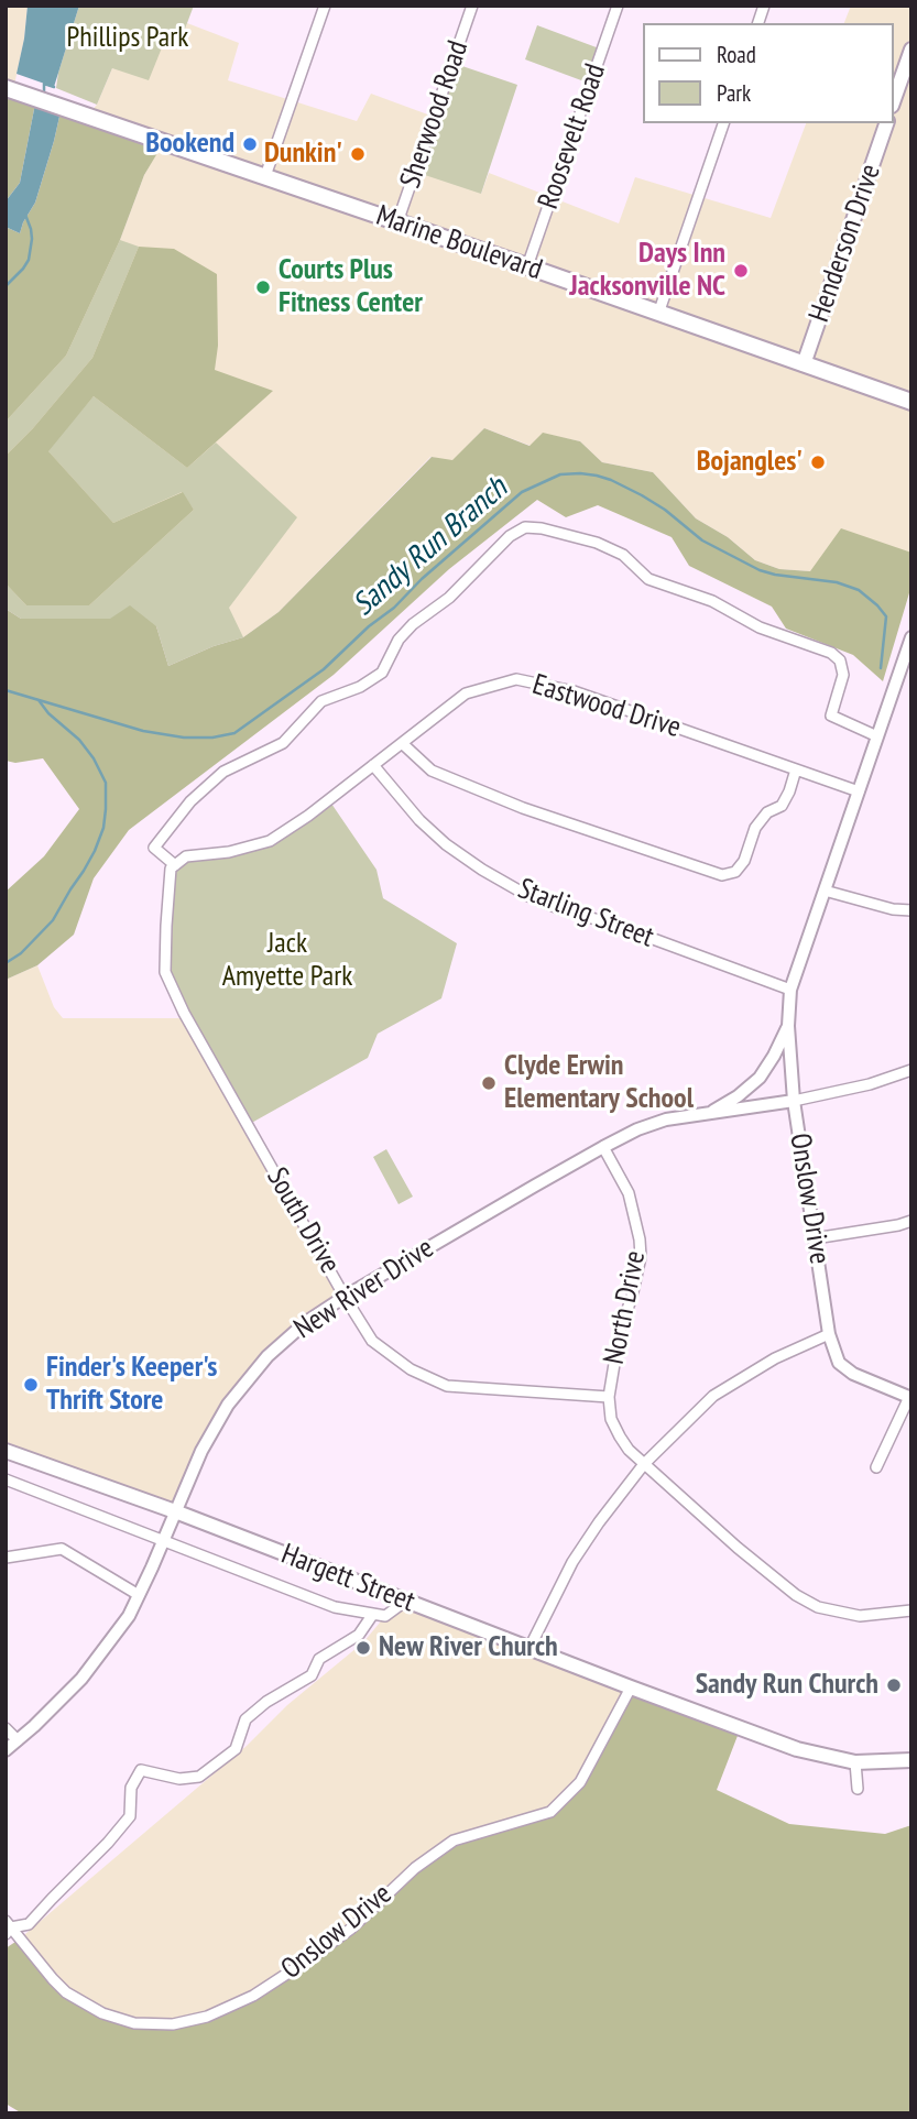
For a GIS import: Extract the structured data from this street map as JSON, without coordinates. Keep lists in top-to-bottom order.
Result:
{
  "streets": {
    "main road": ["Marine Boulevard", "Henderson Drive", "Hargett Street"],
    "street": [
      "Sherwood Road",
      "Roosevelt Road",
      "Eastwood Drive",
      "Starling Street",
      "Onslow Drive",
      "South Drive",
      "New River Drive",
      "North Drive"
    ]
  },
  "crossings": [
    ["Sherwood Road", "Marine Boulevard"],
    ["Roosevelt Road", "Marine Boulevard"],
    ["Marine Boulevard", "Henderson Drive"],
    ["Eastwood Drive", "Starling Street"],
    ["Eastwood Drive", "Onslow Drive"],
    ["Eastwood Drive", "South Drive"],
    ["Starling Street", "Onslow Drive"],
    ["Onslow Drive", "New River Drive"],
    ["Onslow Drive", "Hargett Street"],
    ["South Drive", "New River Drive"],
    ["South Drive", "North Drive"],
    ["New River Drive", "North Drive"],
    ["New River Drive", "Hargett Street"]
  ],
  "water": ["Sandy Run Branch"],
  "parks": ["Phillips Park", "Jack Amyette Park"],
  "places": [
    "Bookend",
    "Dunkin'",
    "Days Inn Jacksonville NC",
    "Courts Plus Fitness Center",
    "Bojangles'",
    "Clyde Erwin Elementary School",
    "Finder's Keeper's Thrift Store",
    "New River Church",
    "Sandy Run Church"
  ],
  "legend": ["Road", "Park"]
}
